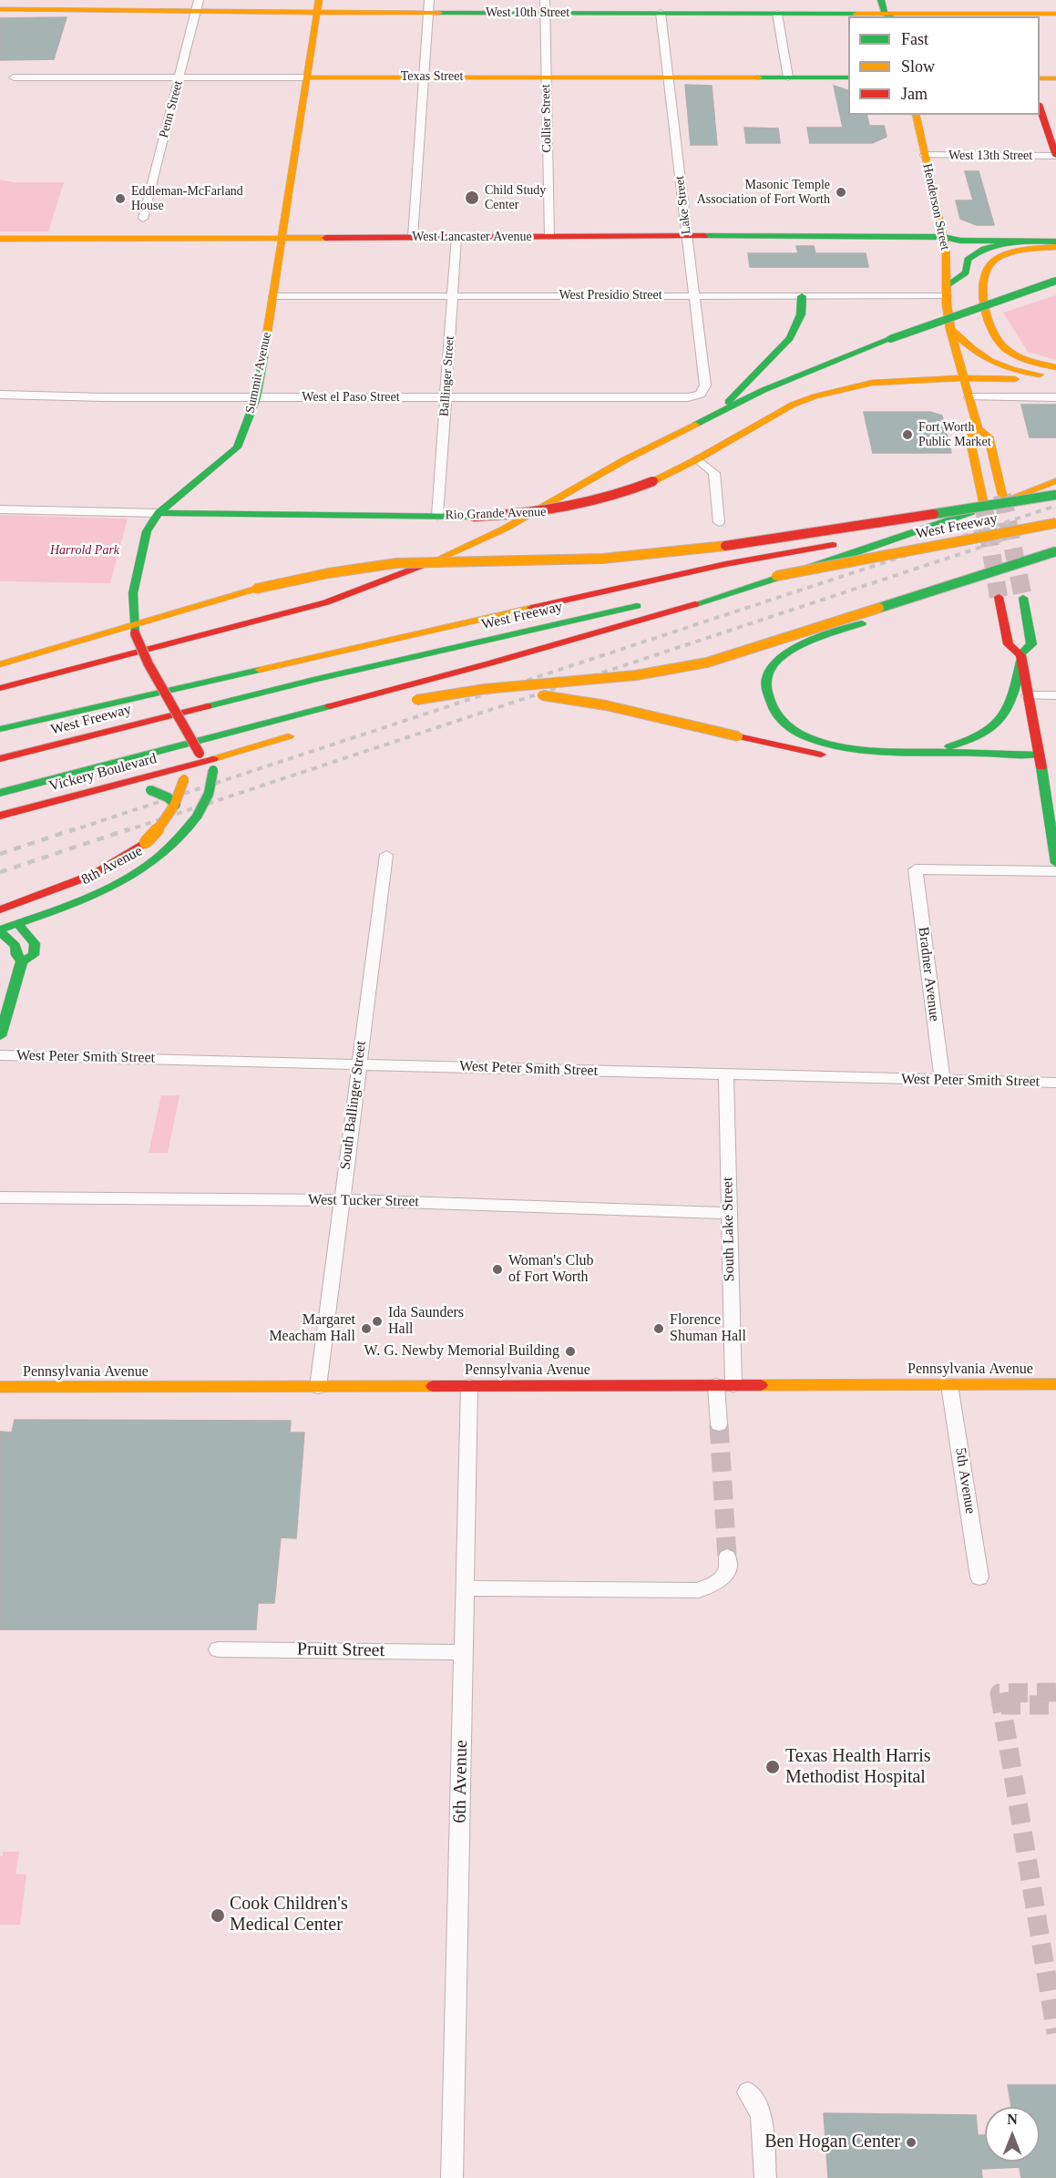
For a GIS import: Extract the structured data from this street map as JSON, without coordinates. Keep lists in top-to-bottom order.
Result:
{
  "streets": {
    "main road": [
      "West 10th Street",
      "Texas Street",
      "Henderson Street",
      "West Lancaster Avenue",
      "Summit Avenue",
      "Rio Grande Avenue",
      "West Freeway",
      "Vickery Boulevard",
      "8th Avenue",
      "Pennsylvania Avenue"
    ],
    "street": [
      "Penn Street",
      "Collier Street",
      "West 13th Street",
      "Lake Street",
      "West Presidio Street",
      "Ballinger Street",
      "West el Paso Street",
      "Bradner Avenue",
      "West Peter Smith Street",
      "South Ballinger Street",
      "West Tucker Street",
      "South Lake Street",
      "5th Avenue",
      "Pruitt Street",
      "6th Avenue"
    ]
  },
  "crossings": [
    ["West 10th Street", "Penn Street"],
    ["West 10th Street", "Collier Street"],
    ["West 10th Street", "Lake Street"],
    ["West 10th Street", "Summit Avenue"],
    ["Texas Street", "Penn Street"],
    ["Texas Street", "Collier Street"],
    ["Texas Street", "Lake Street"],
    ["Texas Street", "Summit Avenue"],
    ["Collier Street", "West Lancaster Avenue"],
    ["West 13th Street", "Henderson Street"],
    ["Lake Street", "West Lancaster Avenue"],
    ["Lake Street", "West Presidio Street"],
    ["Lake Street", "West el Paso Street"],
    ["Henderson Street", "West Lancaster Avenue"],
    ["Henderson Street", "West Presidio Street"],
    ["Henderson Street", "Rio Grande Avenue"],
    ["West Lancaster Avenue", "Summit Avenue"],
    ["West Lancaster Avenue", "Ballinger Street"],
    ["West Presidio Street", "Summit Avenue"],
    ["West Presidio Street", "Ballinger Street"],
    ["Summit Avenue", "West el Paso Street"],
    ["Summit Avenue", "Rio Grande Avenue"],
    ["Ballinger Street", "West el Paso Street"],
    ["Ballinger Street", "Rio Grande Avenue"],
    ["Vickery Boulevard", "8th Avenue"],
    ["Bradner Avenue", "West Peter Smith Street"],
    ["West Peter Smith Street", "South Ballinger Street"],
    ["West Peter Smith Street", "South Lake Street"],
    ["South Ballinger Street", "West Tucker Street"],
    ["South Ballinger Street", "Pennsylvania Avenue"],
    ["West Tucker Street", "South Lake Street"],
    ["South Lake Street", "Pennsylvania Avenue"],
    ["Pennsylvania Avenue", "5th Avenue"],
    ["Pennsylvania Avenue", "6th Avenue"],
    ["Pruitt Street", "6th Avenue"]
  ],
  "parks": ["Harrold Park"],
  "places": [
    "Masonic Temple Association of Fort Worth",
    "Child Study Center",
    "Eddleman-McFarland House",
    "Fort Worth Public Market",
    "Woman's Club of Fort Worth",
    "Ida Saunders Hall",
    "Margaret Meacham Hall",
    "Florence Shuman Hall",
    "W. G. Newby Memorial Building",
    "Texas Health Harris Methodist Hospital",
    "Cook Children's Medical Center",
    "Ben Hogan Center"
  ],
  "legend": ["Fast", "Slow", "Jam"],
  "north": "top"
}
